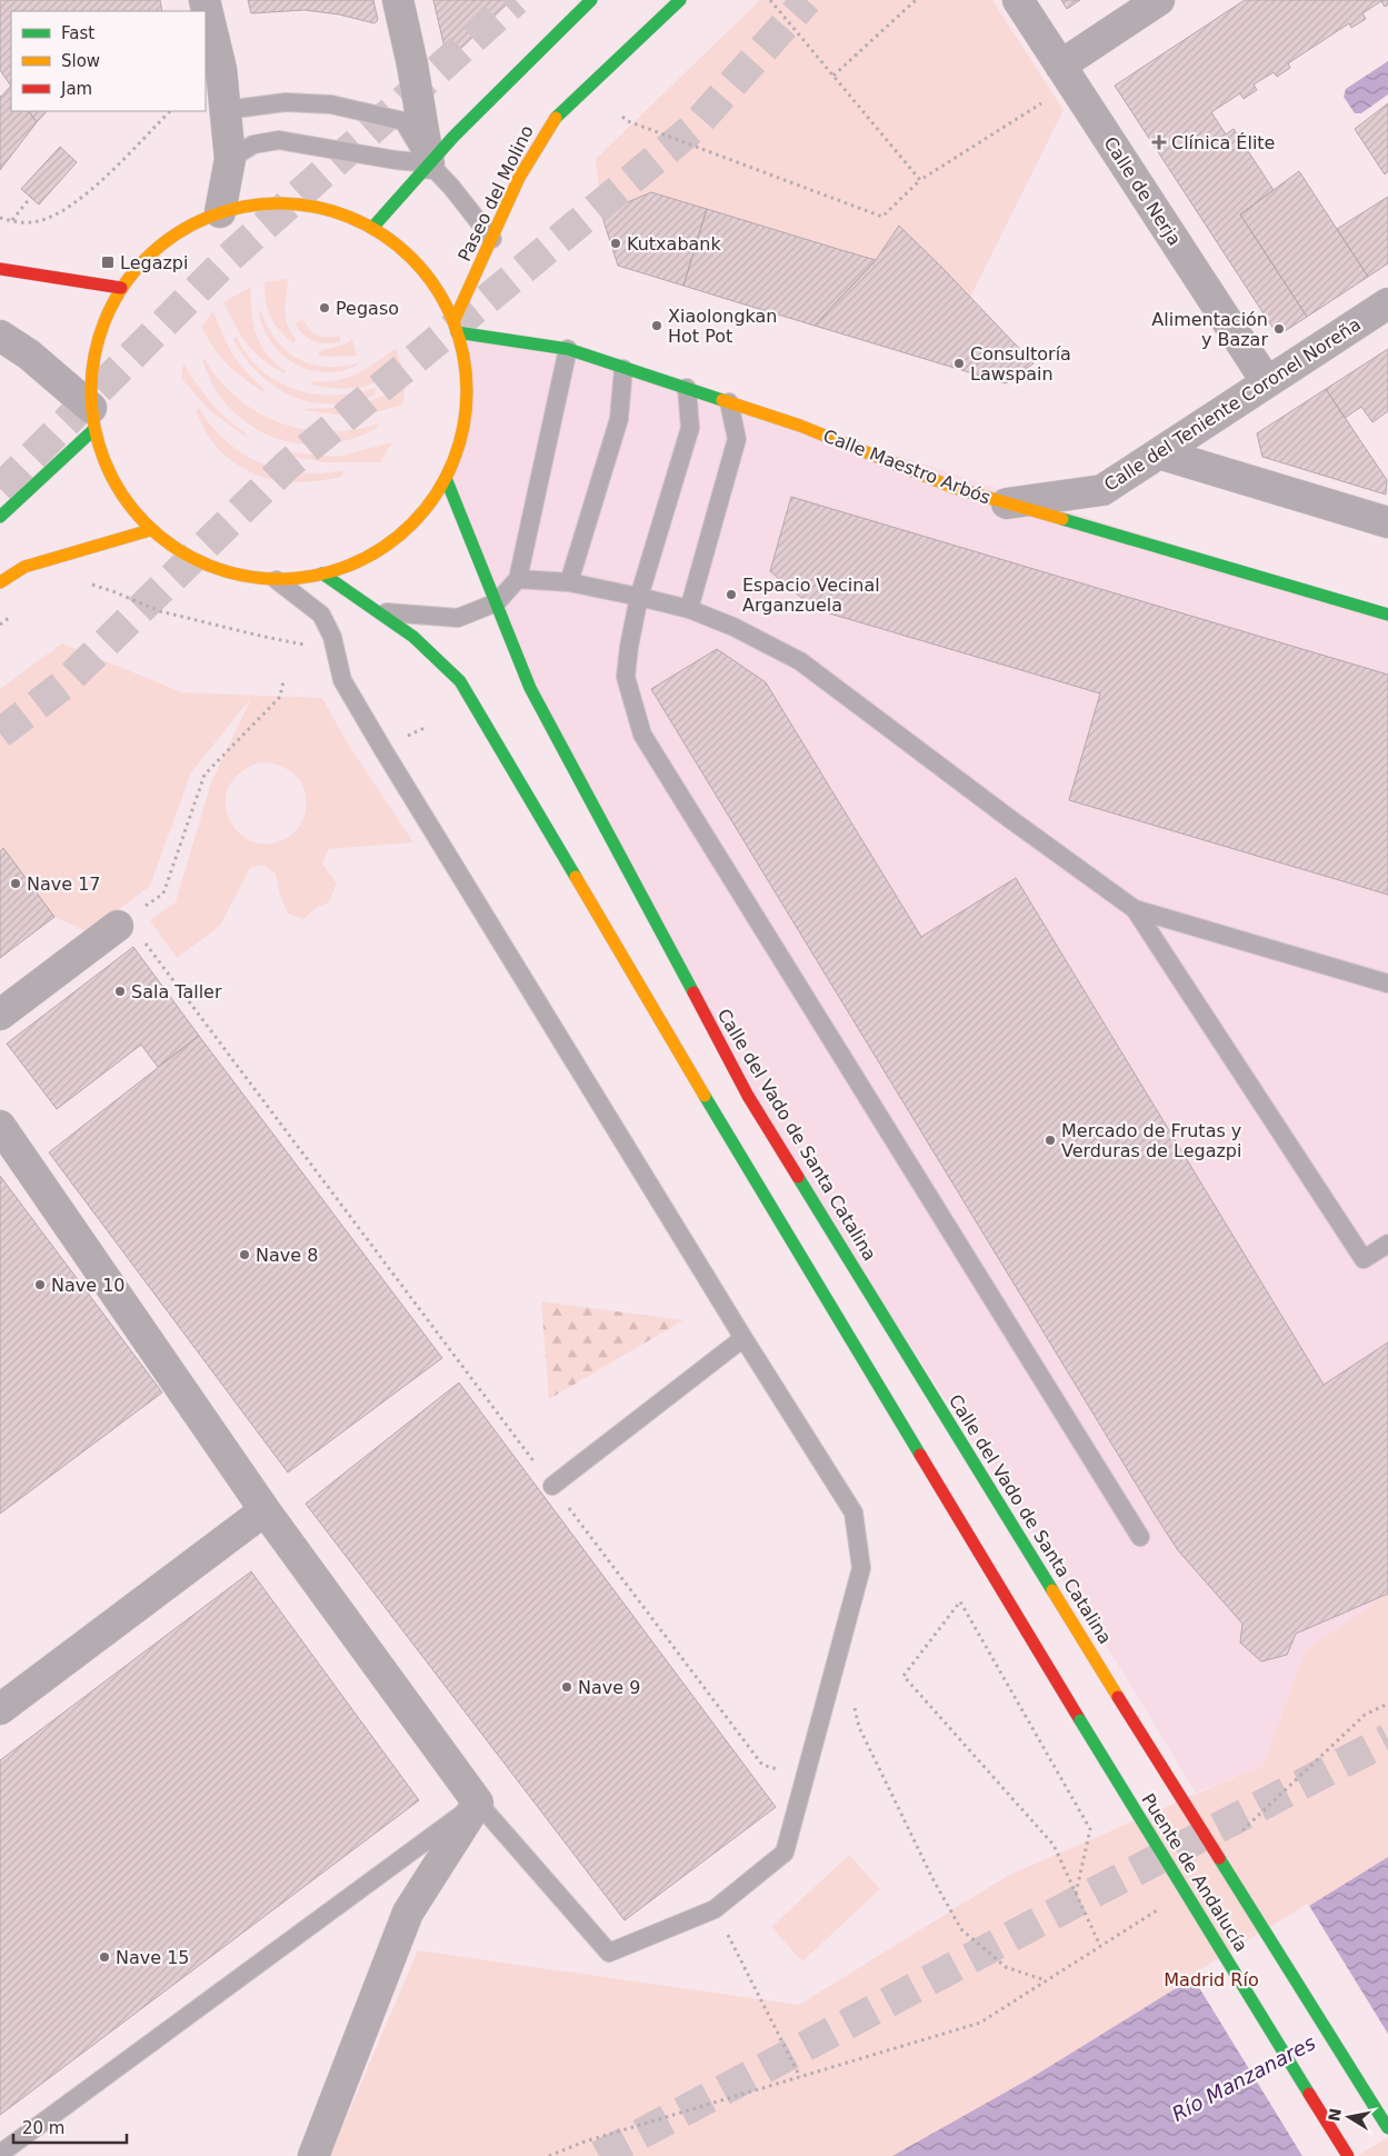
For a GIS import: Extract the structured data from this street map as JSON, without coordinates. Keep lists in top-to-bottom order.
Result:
{
  "streets": {
    "main road": [
      "Paseo del Molino",
      "Calle Maestro Arbós",
      "Calle del Vado de Santa Catalina",
      "Puente de Andalucía"
    ],
    "street": ["Calle de Nerja", "Calle del Teniente Coronel Noreña"]
  },
  "crossings": [
    ["Calle de Nerja", "Calle del Teniente Coronel Noreña"],
    ["Paseo del Molino", "Calle Maestro Arbós"],
    ["Calle del Teniente Coronel Noreña", "Calle Maestro Arbós"],
    ["Calle del Vado de Santa Catalina", "Puente de Andalucía"]
  ],
  "water": ["Río Manzanares"],
  "parks": ["Madrid Río"],
  "places": {
    "health": ["Clínica Élite"],
    "other": [
      "Kutxabank",
      "Pegaso",
      "Xiaolongkan Hot Pot",
      "Alimentación y Bazar",
      "Consultoría Lawspain",
      "Espacio Vecinal Arganzuela",
      "Nave 17",
      "Sala Taller",
      "Mercado de Frutas y Verduras de Legazpi",
      "Nave 8",
      "Nave 10",
      "Nave 9",
      "Nave 15"
    ],
    "transit": ["Legazpi"]
  },
  "legend": ["Fast", "Slow", "Jam"],
  "scale_bar": "20 m",
  "north": "left"
}
